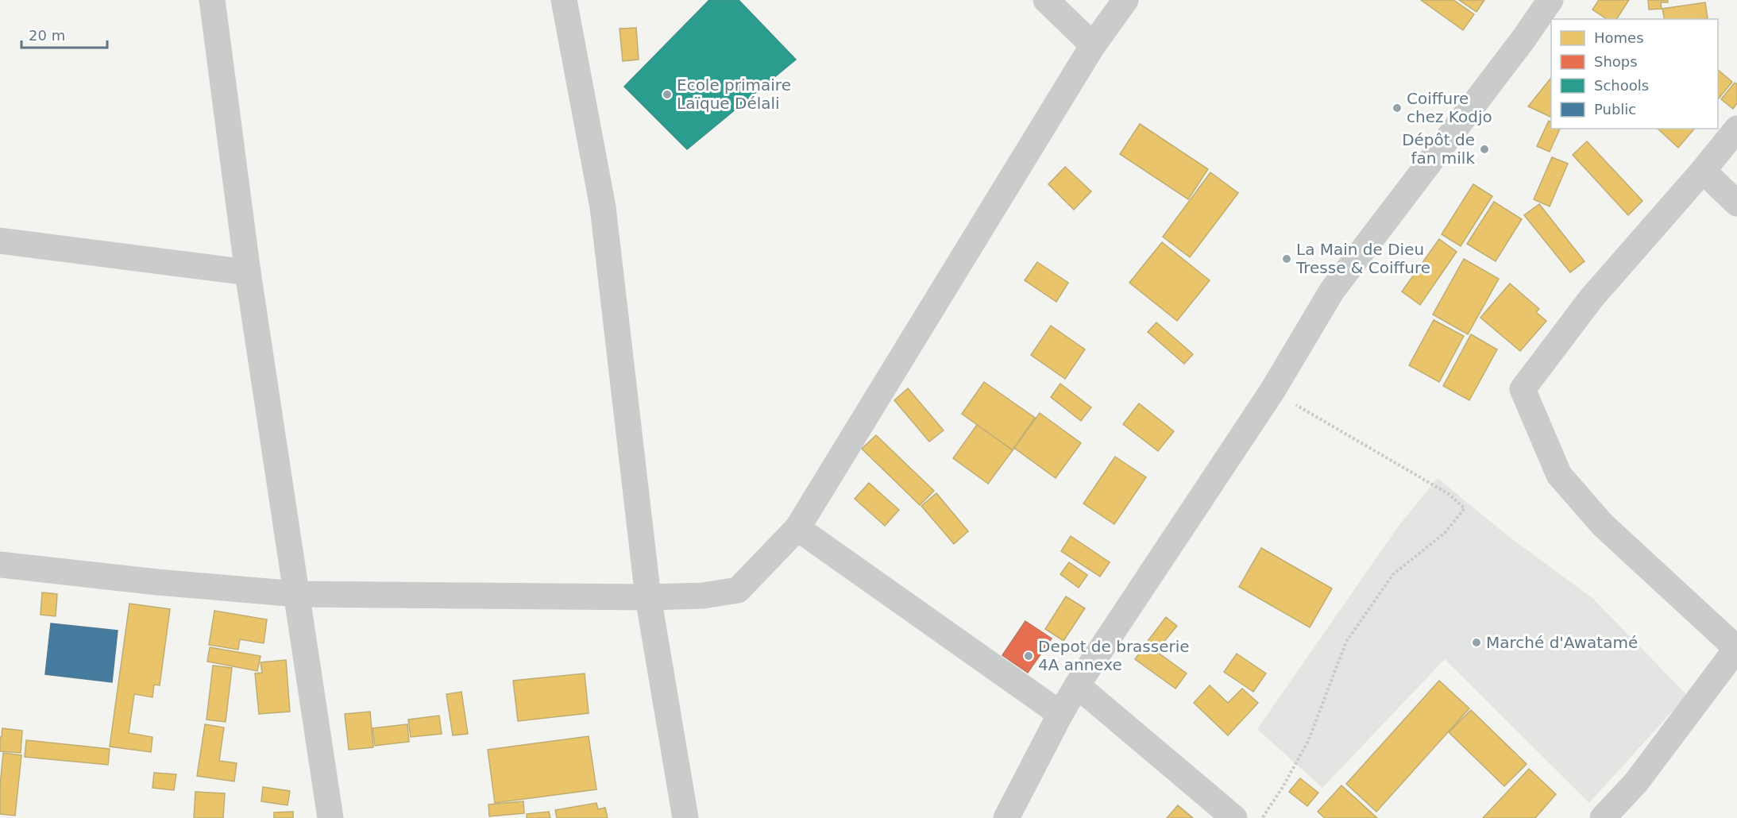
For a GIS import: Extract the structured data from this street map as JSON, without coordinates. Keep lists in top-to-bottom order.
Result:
{
  "places": [
    "Ecole primaire Laïque Délali",
    "Coiffure chez Kodjo",
    "Dépôt de fan milk",
    "La Main de Dieu Tresse & Coiffure",
    "Marché d'Awatamé",
    "Depot de brasserie 4A annexe"
  ],
  "legend": [
    "Homes",
    "Shops",
    "Schools",
    "Public"
  ],
  "scale_bar": "20 m"
}
